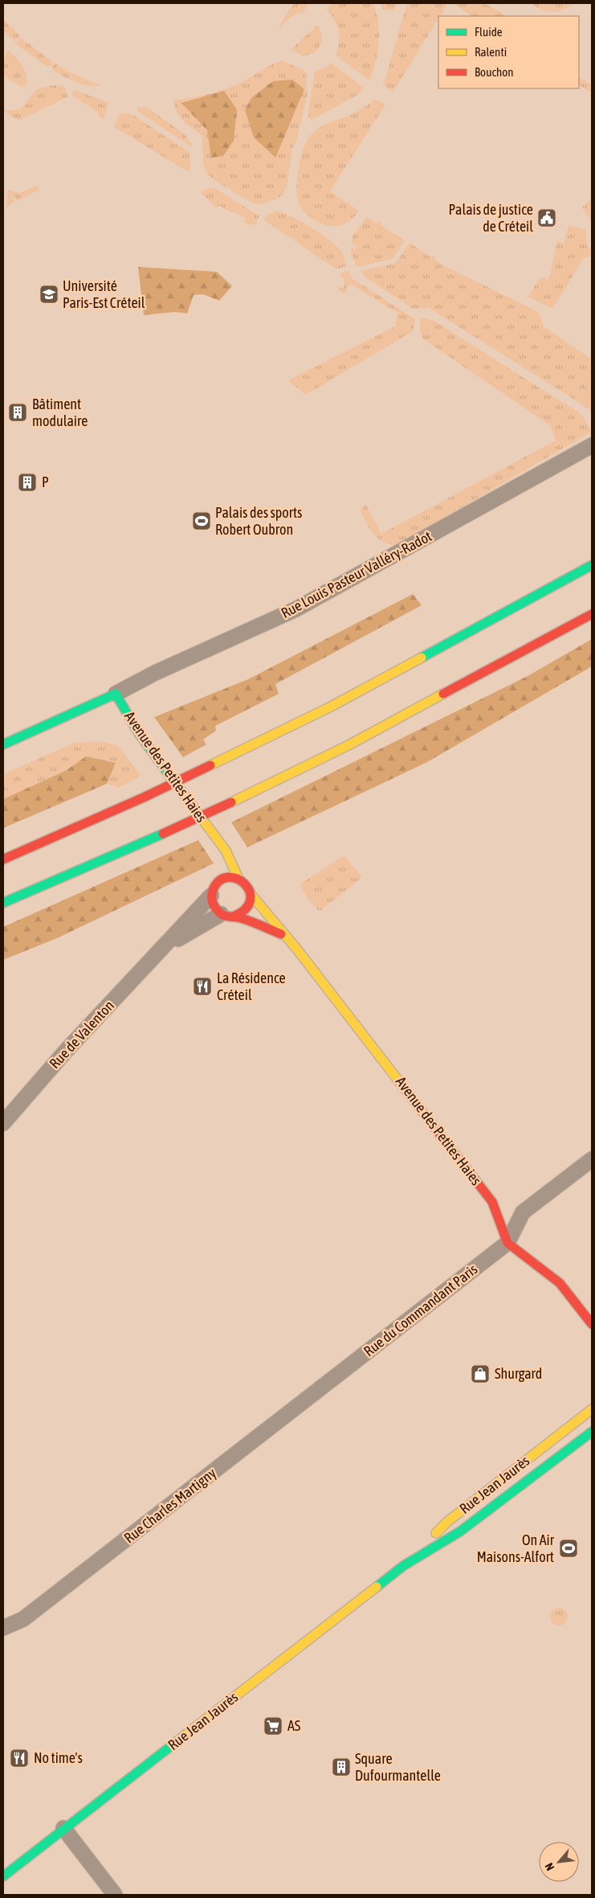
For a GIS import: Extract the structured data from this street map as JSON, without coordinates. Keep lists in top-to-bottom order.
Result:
{
  "streets": {
    "main road": ["Avenue des Petites Haies", "Rue Jean Jaurès"],
    "street": [
      "Rue Louis Pasteur Valléry-Radot",
      "Rue de Valenton",
      "Rue du Commandant Paris",
      "Rue Charles Martigny"
    ]
  },
  "crossings": [
    ["Rue Louis Pasteur Valléry-Radot", "Avenue des Petites Haies"],
    ["Avenue des Petites Haies", "Rue de Valenton"],
    ["Avenue des Petites Haies", "Rue du Commandant Paris"],
    ["Rue du Commandant Paris", "Rue Charles Martigny"]
  ],
  "places": {
    "public building": ["Palais de justice de Créteil"],
    "school or university": ["Université Paris-Est Créteil"],
    "building": ["Bâtiment modulaire", "P", "Square Dufourmantelle"],
    "sports": ["Palais des sports Robert Oubron", "On Air Maisons-Alfort"],
    "restaurant": ["La Résidence Créteil", "No time's"],
    "shop": ["Shurgard"],
    "supermarket": ["AS"]
  },
  "legend": ["Fluide", "Ralenti", "Bouchon"],
  "north": "bottom left"
}
